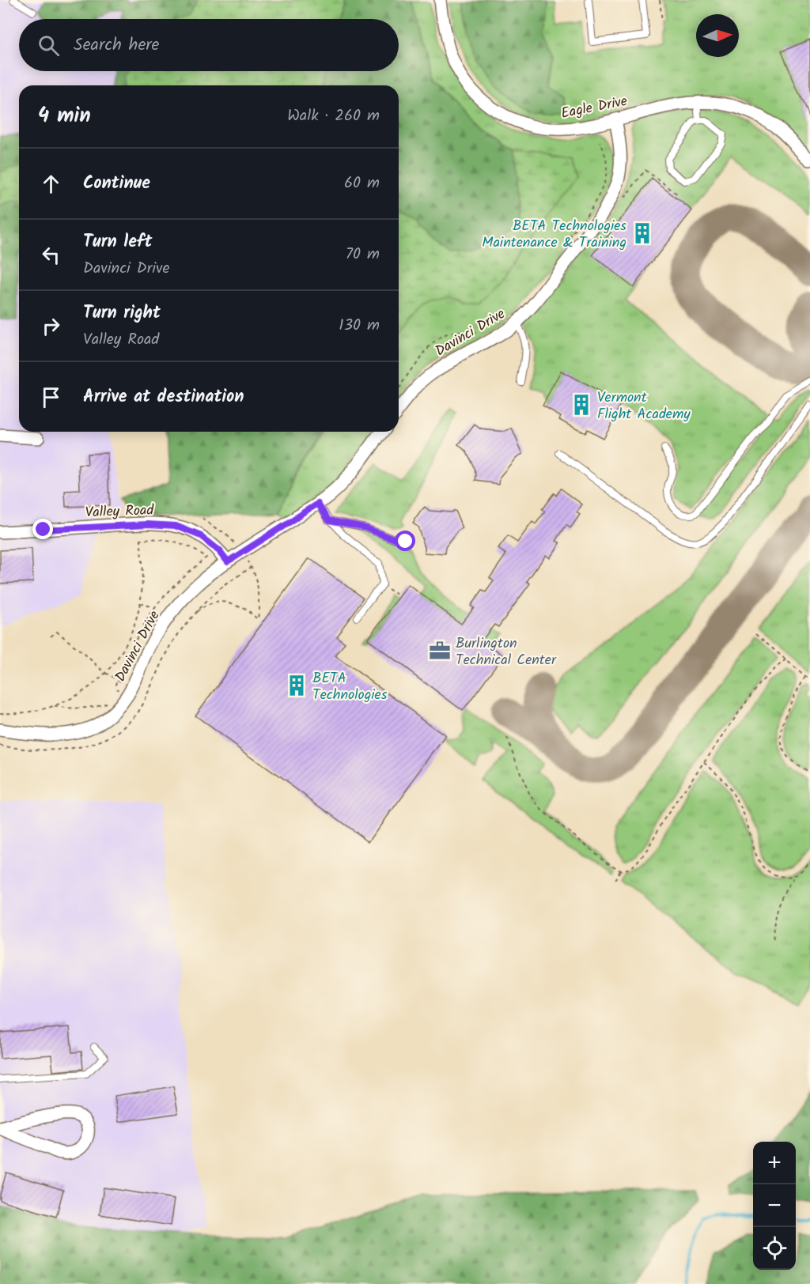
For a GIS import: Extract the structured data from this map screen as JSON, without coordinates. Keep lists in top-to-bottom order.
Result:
{
  "streets": {
    "street": ["Eagle Drive", "Davinci Drive", "Valley Road"]
  },
  "crossings": [
    ["Eagle Drive", "Davinci Drive"],
    ["Davinci Drive", "Valley Road"]
  ],
  "places": {
    "building": ["BETA Technologies Maintenance & Training", "Vermont Flight Academy", "BETA Technologies"],
    "office": ["Burlington Technical Center"]
  },
  "north": "right",
  "page": {
    "search": "Search here",
    "heading": ["4 min", "Walk · 260 m"],
    "list": [
      ["Continue", "60 m"],
      ["Turn left", "Davinci Drive", "70 m"],
      ["Turn right", "Valley Road", "130 m"],
      "Arrive at destination"
    ],
    "map_buttons": ["+", "−"]
  }
}
